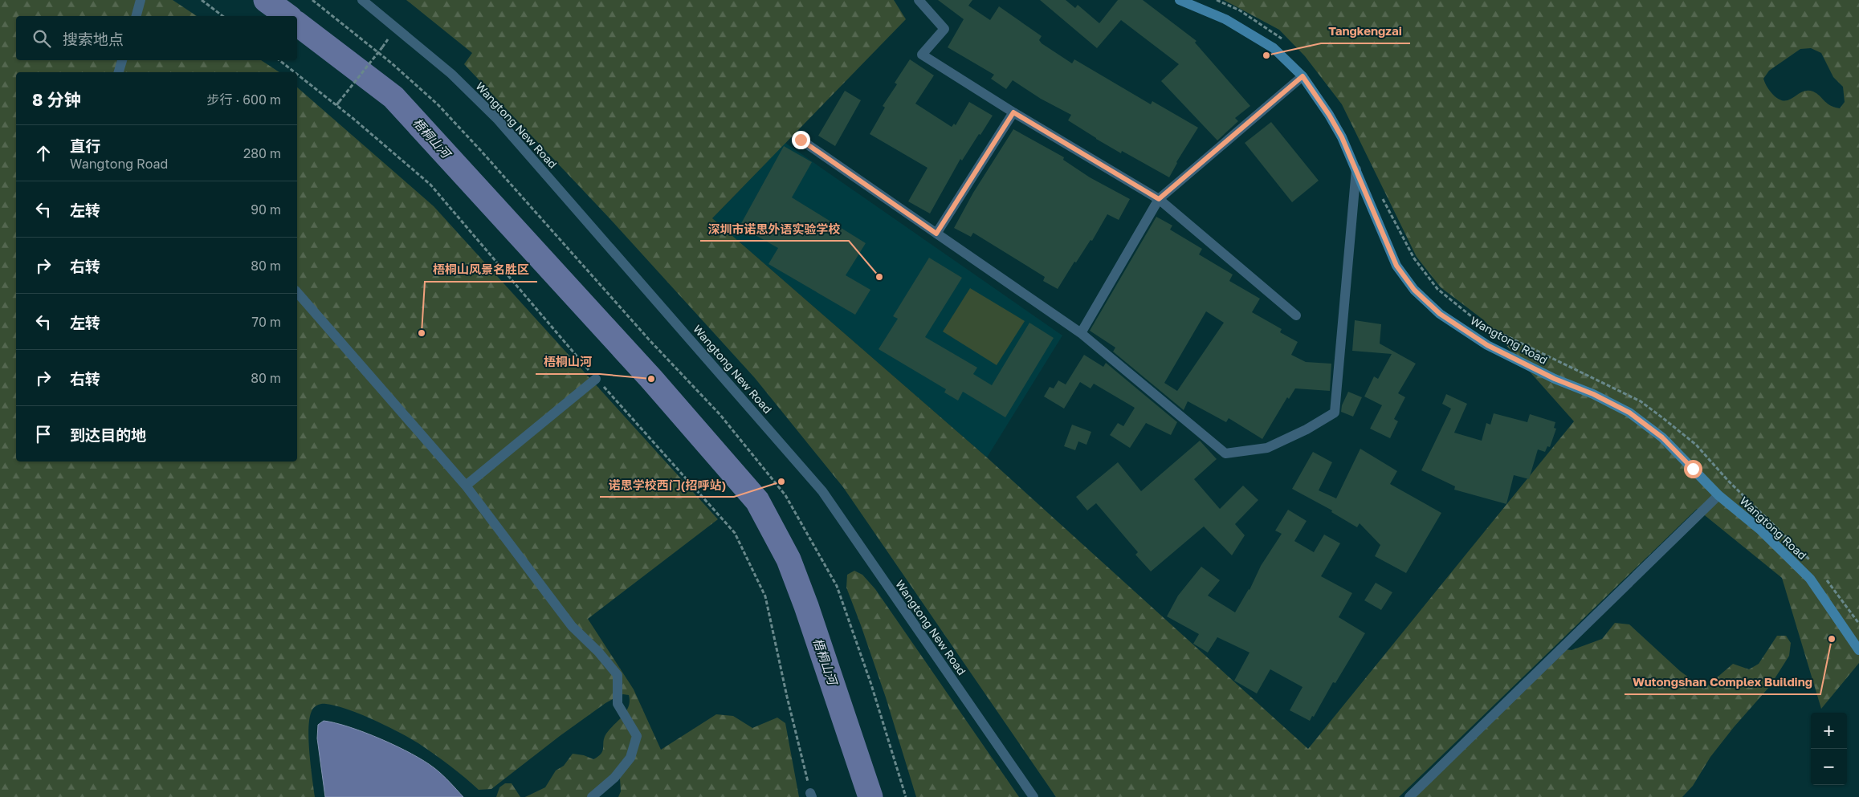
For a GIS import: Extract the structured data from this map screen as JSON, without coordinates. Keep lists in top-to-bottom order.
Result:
{
  "streets": {
    "main road": ["Wangtong Road"],
    "street": ["Wangtong New Road"]
  },
  "water": ["梧桐山河"],
  "places": [
    "Tangkengzai",
    "深圳市诺思外语实验学校",
    "梧桐山风景名胜区",
    "梧桐山河",
    "诺思学校西门(招呼站)",
    "Wutongshan Complex Building"
  ],
  "page": {
    "search": "搜索地点",
    "heading": ["8 分钟", "步行 · 600 m"],
    "list": [
      ["直行", "Wangtong Road", "280 m"],
      ["左转", "90 m"],
      ["右转", "80 m"],
      ["左转", "70 m"],
      ["右转", "80 m"],
      "到达目的地"
    ],
    "map_buttons": ["+", "−"]
  }
}
